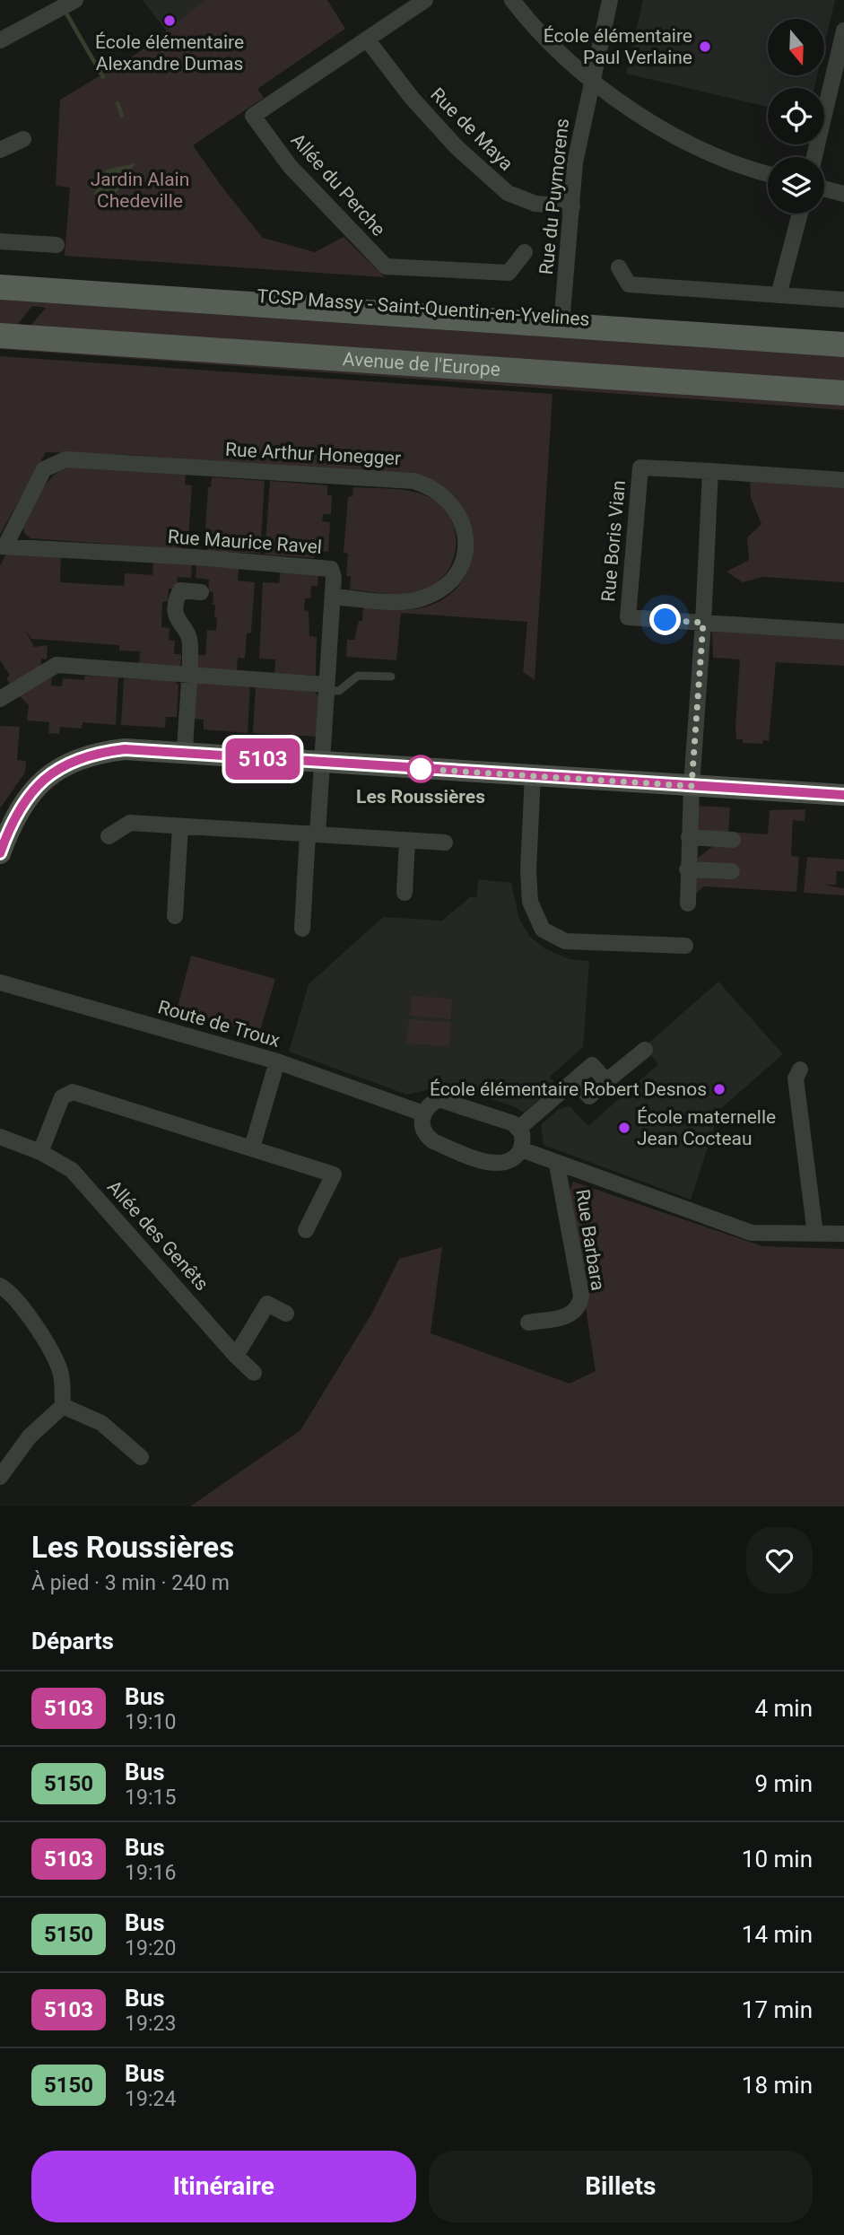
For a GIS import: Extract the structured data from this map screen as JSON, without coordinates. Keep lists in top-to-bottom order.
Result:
{
  "streets": {
    "main road": ["Avenue de l'Europe"],
    "street": [
      "Rue de Maya",
      "Allée du Perche",
      "Rue du Puymorens",
      "Rue Arthur Honegger",
      "Rue Boris Vian",
      "Rue Maurice Ravel",
      "Route de Troux",
      "Allée des Genêts",
      "Rue Barbara"
    ],
    "lane": ["TCSP Massy - Saint-Quentin-en-Yvelines"]
  },
  "crossings": [
    ["Rue de Maya", "Allée du Perche"],
    ["Rue de Maya", "Rue du Puymorens"],
    ["Rue Arthur Honegger", "Rue Maurice Ravel"]
  ],
  "parks": ["Jardin Alain Chedeville"],
  "places": [
    "École élémentaire Alexandre Dumas",
    "École élémentaire Paul Verlaine",
    "Les Roussières",
    "École élémentaire Robert Desnos",
    "École maternelle Jean Cocteau"
  ],
  "lines": ["bus line 5103"],
  "north": "bottom",
  "page": {
    "on_map": "5103",
    "heading": [
      ["Les Roussières", "À pied · 3 min · 240 m"],
      "Départs"
    ],
    "list": [
      {
        "mark": "5103",
        "name": "Bus",
        "note": "19:10",
        "value": "4 min"
      },
      {
        "mark": "5150",
        "name": "Bus",
        "note": "19:15",
        "value": "9 min"
      },
      {
        "mark": "5103",
        "name": "Bus",
        "note": "19:16",
        "value": "10 min"
      },
      {
        "mark": "5150",
        "name": "Bus",
        "note": "19:20",
        "value": "14 min"
      },
      {
        "mark": "5103",
        "name": "Bus",
        "note": "19:23",
        "value": "17 min"
      },
      {
        "mark": "5150",
        "name": "Bus",
        "note": "19:24",
        "value": "18 min"
      }
    ],
    "buttons": ["Itinéraire", "Billets"]
  }
}
